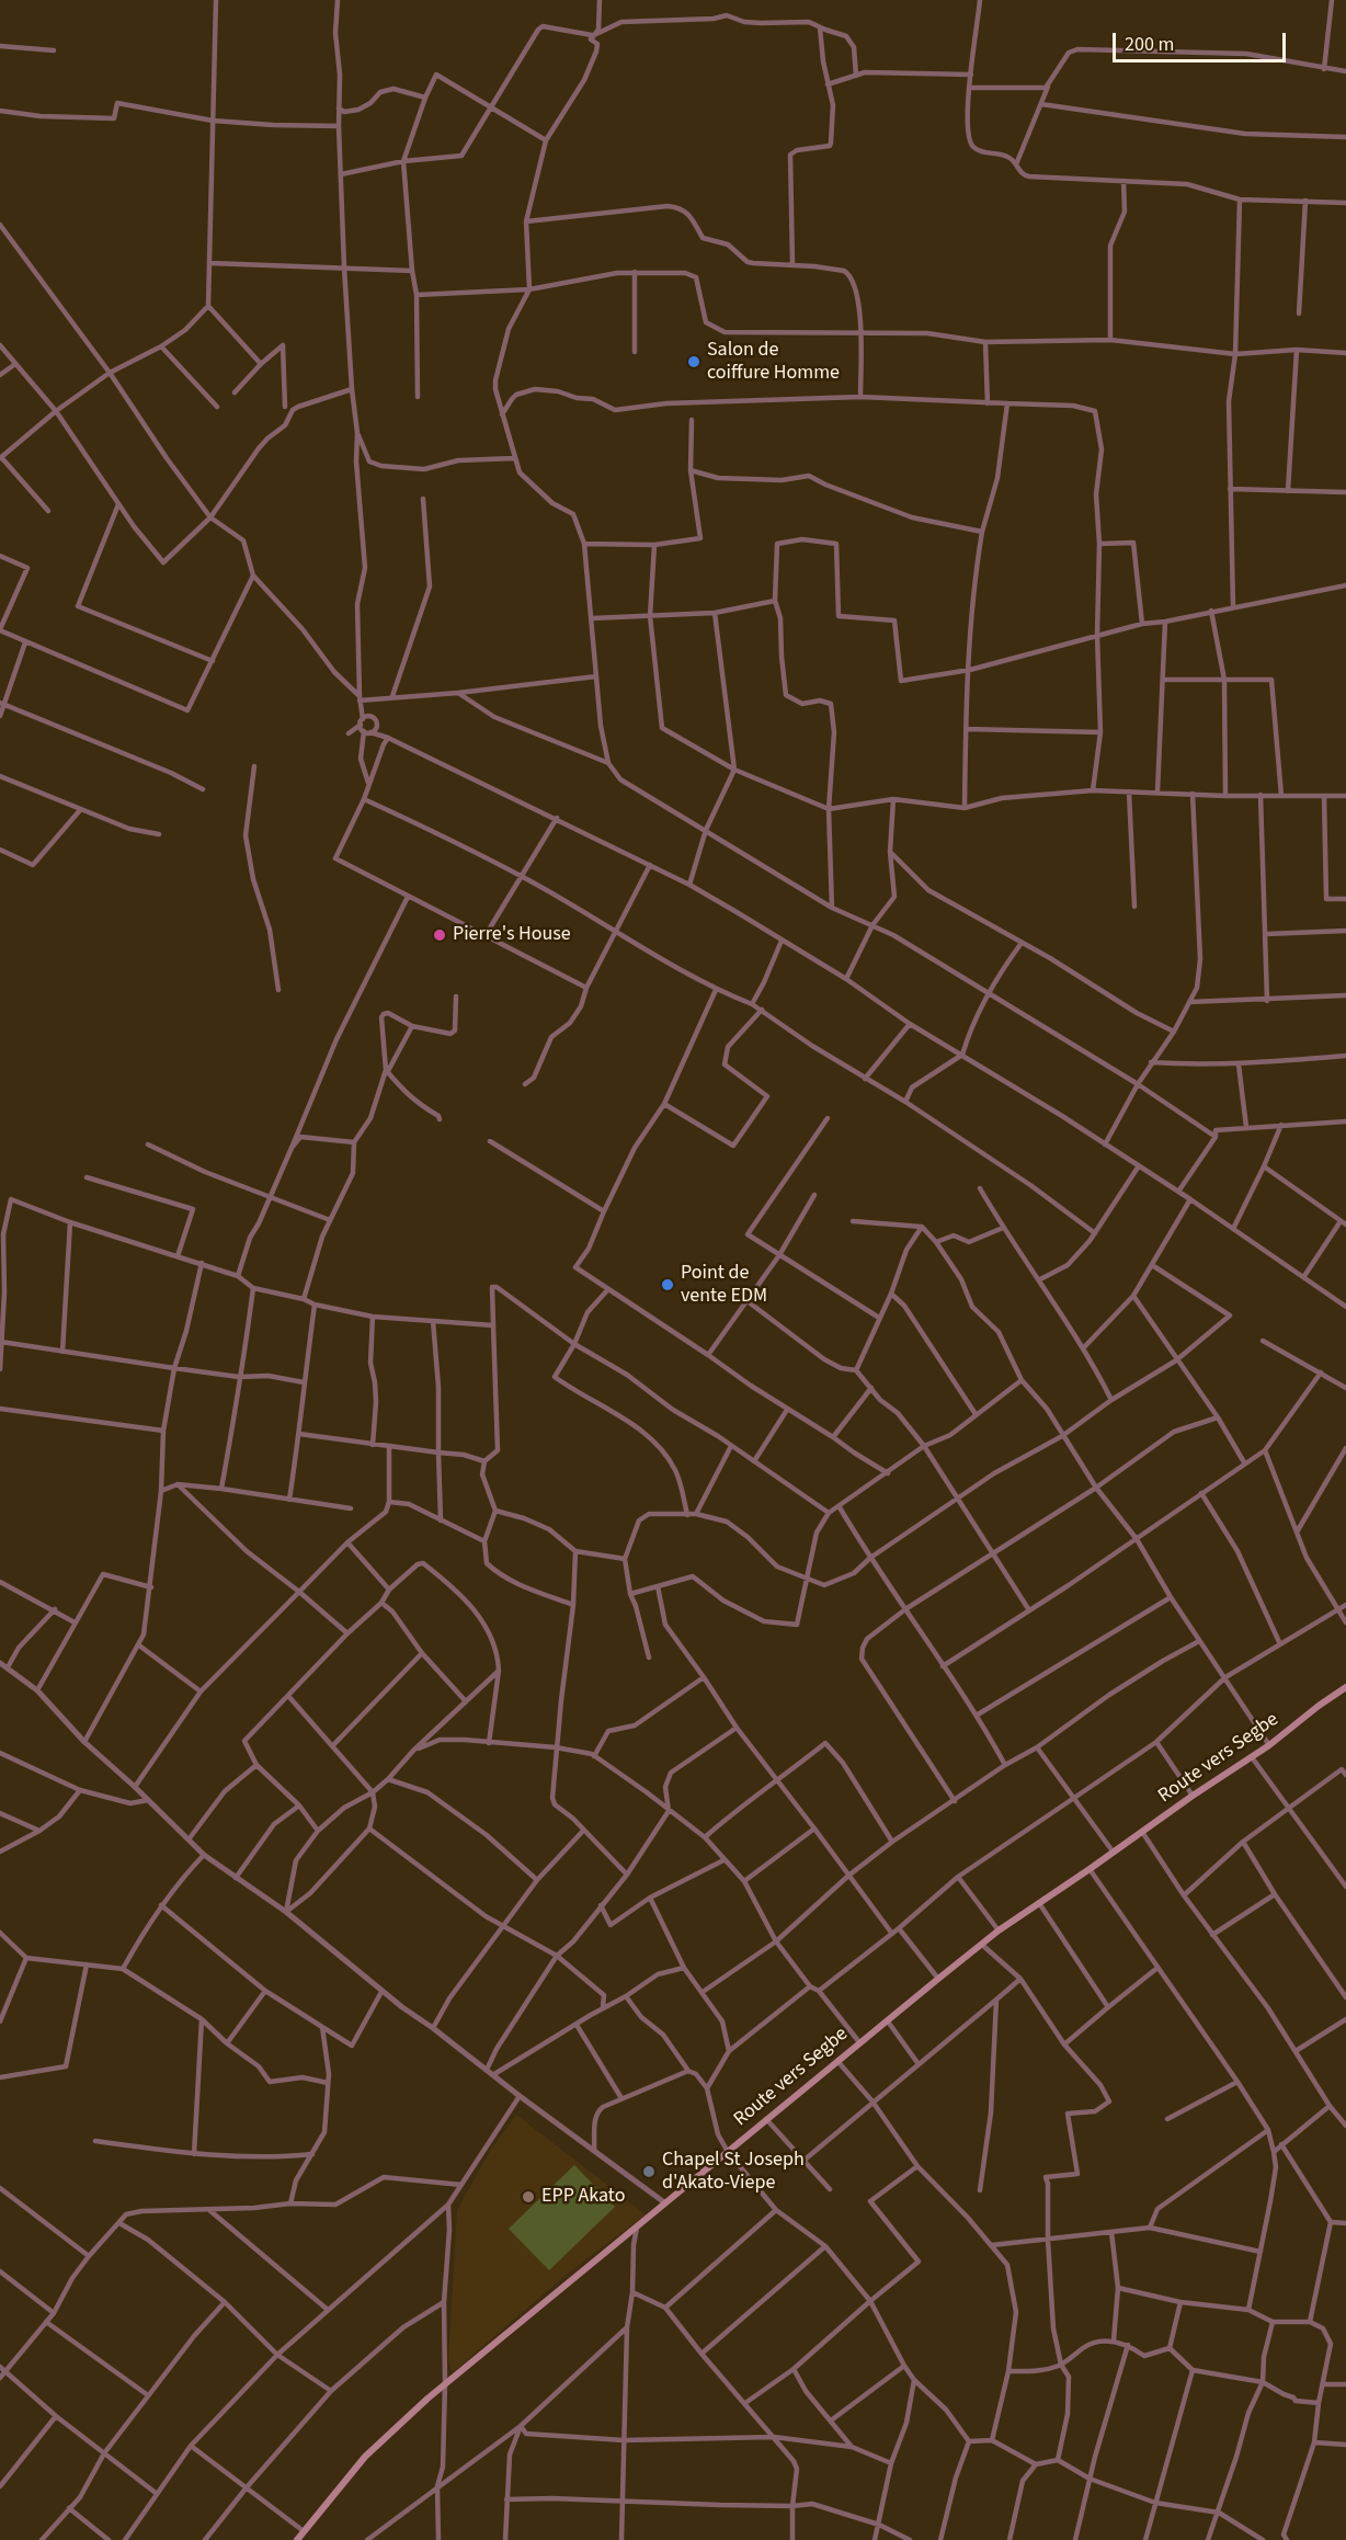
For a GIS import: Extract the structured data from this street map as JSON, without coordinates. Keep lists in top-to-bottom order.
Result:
{
  "streets": {
    "main road": ["Route vers Segbe"]
  },
  "places": [
    "Salon de coiffure Homme",
    "Pierre's House",
    "Point de vente EDM",
    "Chapel St Joseph d'Akato-Viepe",
    "EPP Akato"
  ],
  "scale_bar": "200 m"
}
